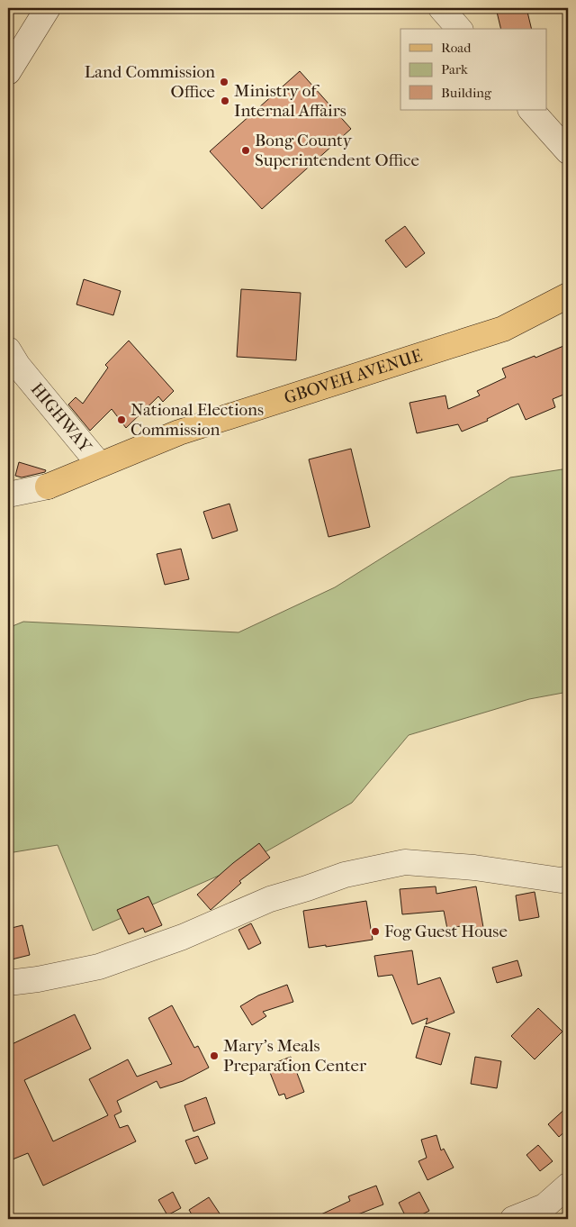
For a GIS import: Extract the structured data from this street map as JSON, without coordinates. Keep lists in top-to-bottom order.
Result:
{
  "streets": {
    "main road": ["GBOVEH AVENUE"],
    "street": ["HIGHWAY"]
  },
  "crossings": [
    ["GBOVEH AVENUE", "HIGHWAY"]
  ],
  "places": [
    "Land Commission Office",
    "Ministry of Internal Affairs",
    "Bong County Superintendent Office",
    "National Elections Commission",
    "Fog Guest House",
    "Mary's Meals Preparation Center"
  ],
  "legend": ["Road", "Park", "Building"]
}
